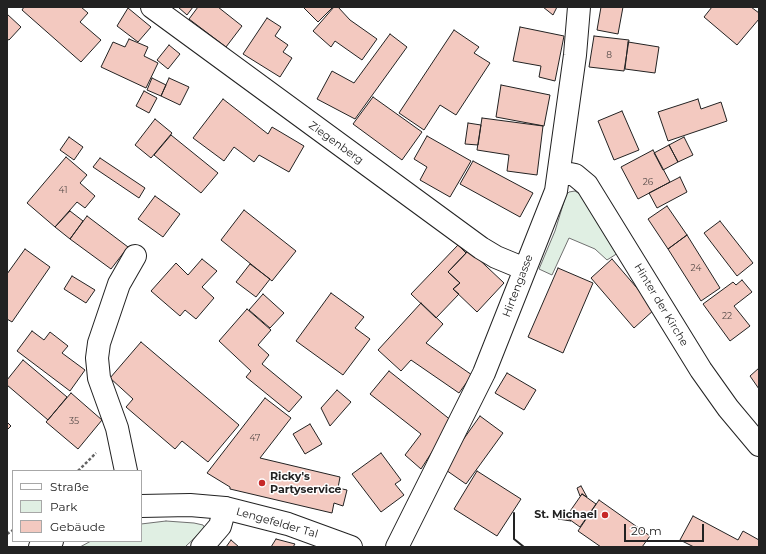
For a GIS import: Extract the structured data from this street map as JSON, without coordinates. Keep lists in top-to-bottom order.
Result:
{
  "streets": {
    "street": [
      "Ziegenberg",
      "Hirtengasse",
      "Hinter der Kirche",
      "Lengefelder Tal"
    ]
  },
  "crossings": [
    ["Ziegenberg", "Hirtengasse"],
    ["Hirtengasse", "Hinter der Kirche"]
  ],
  "places": ["Ricky's Partyservice", "St. Michael"],
  "house_numbers": [
    "8",
    "26",
    "41",
    "24",
    "22",
    "35",
    "47"
  ],
  "legend": ["Straße", "Park", "Gebäude"],
  "scale_bar": "20 m"
}
